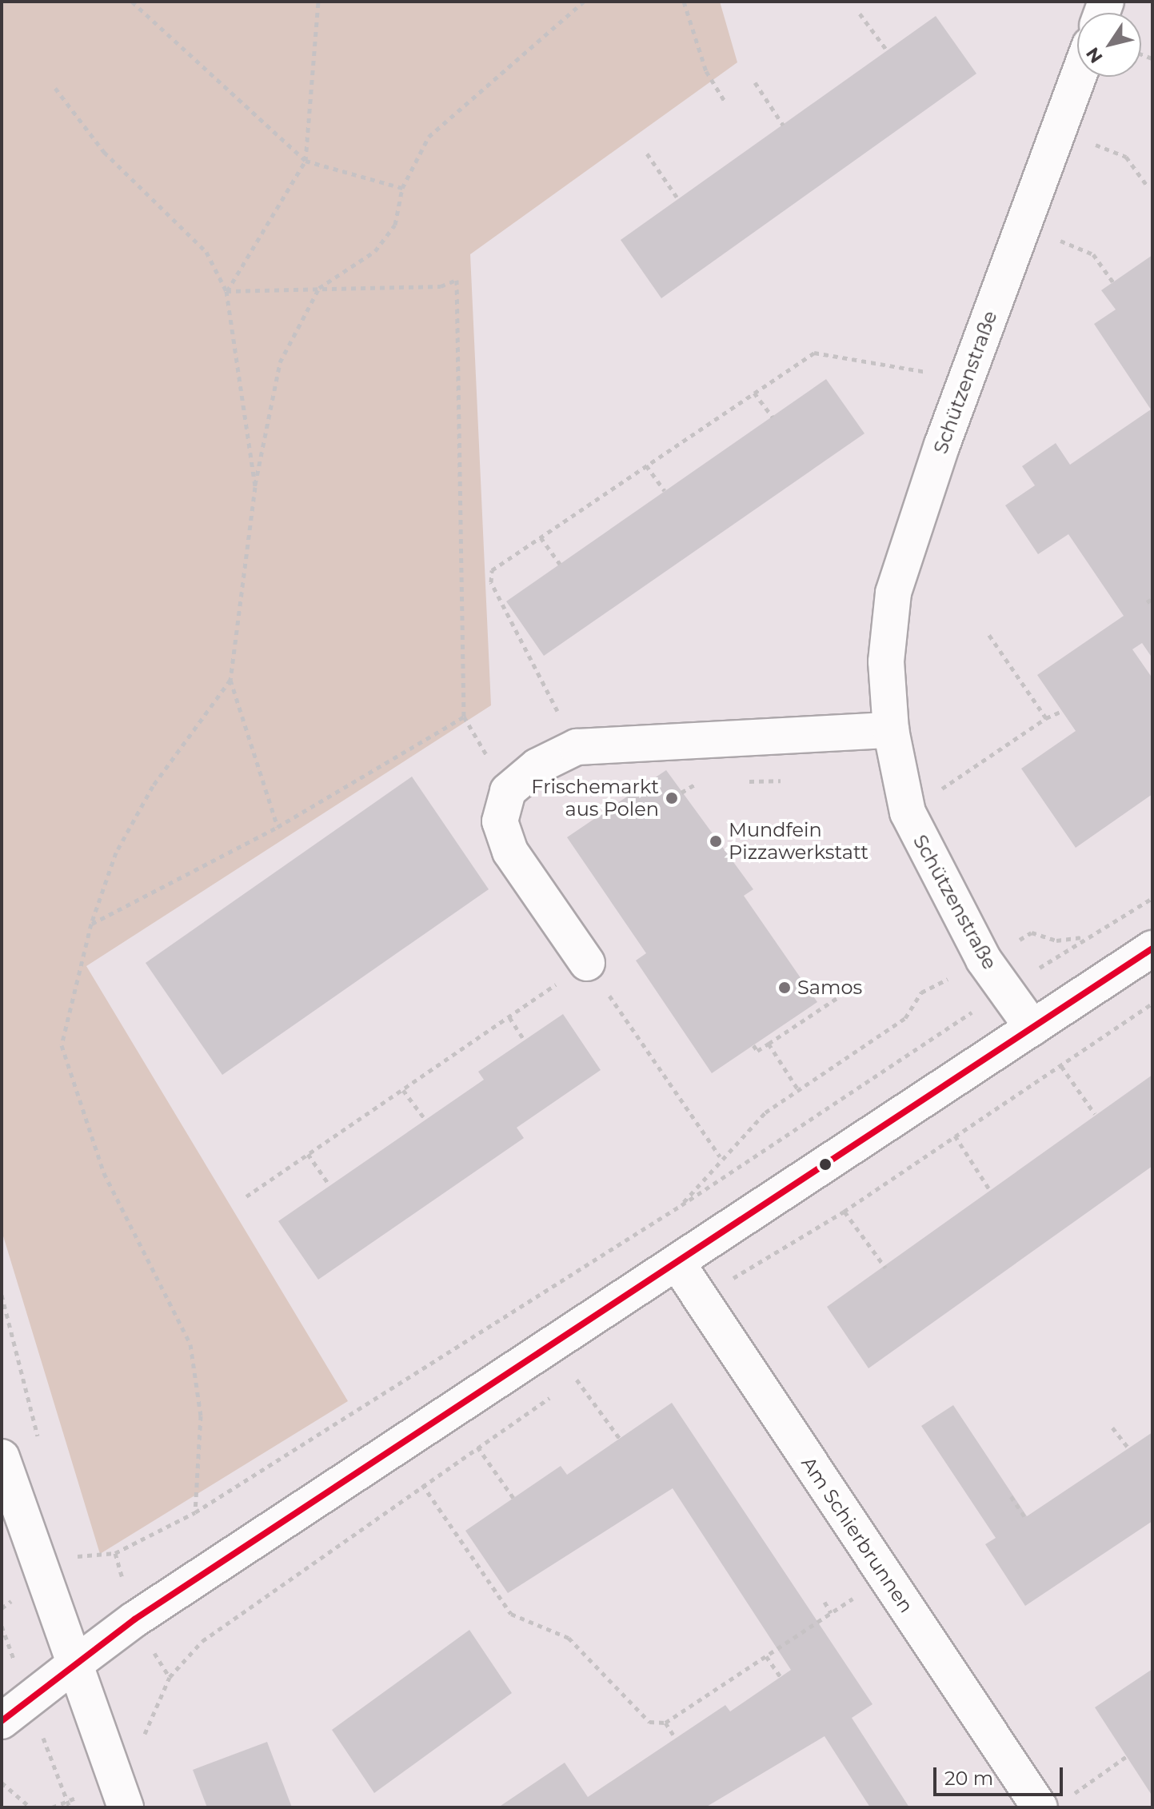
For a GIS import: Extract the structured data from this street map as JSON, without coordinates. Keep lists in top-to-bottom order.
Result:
{
  "streets": {
    "street": ["Schützenstraße", "Am Schierbrunnen"]
  },
  "places": ["Frischemarkt aus Polen", "Mundfein Pizzawerkstatt", "Samos"],
  "scale_bar": "20 m",
  "north": "bottom left"
}
